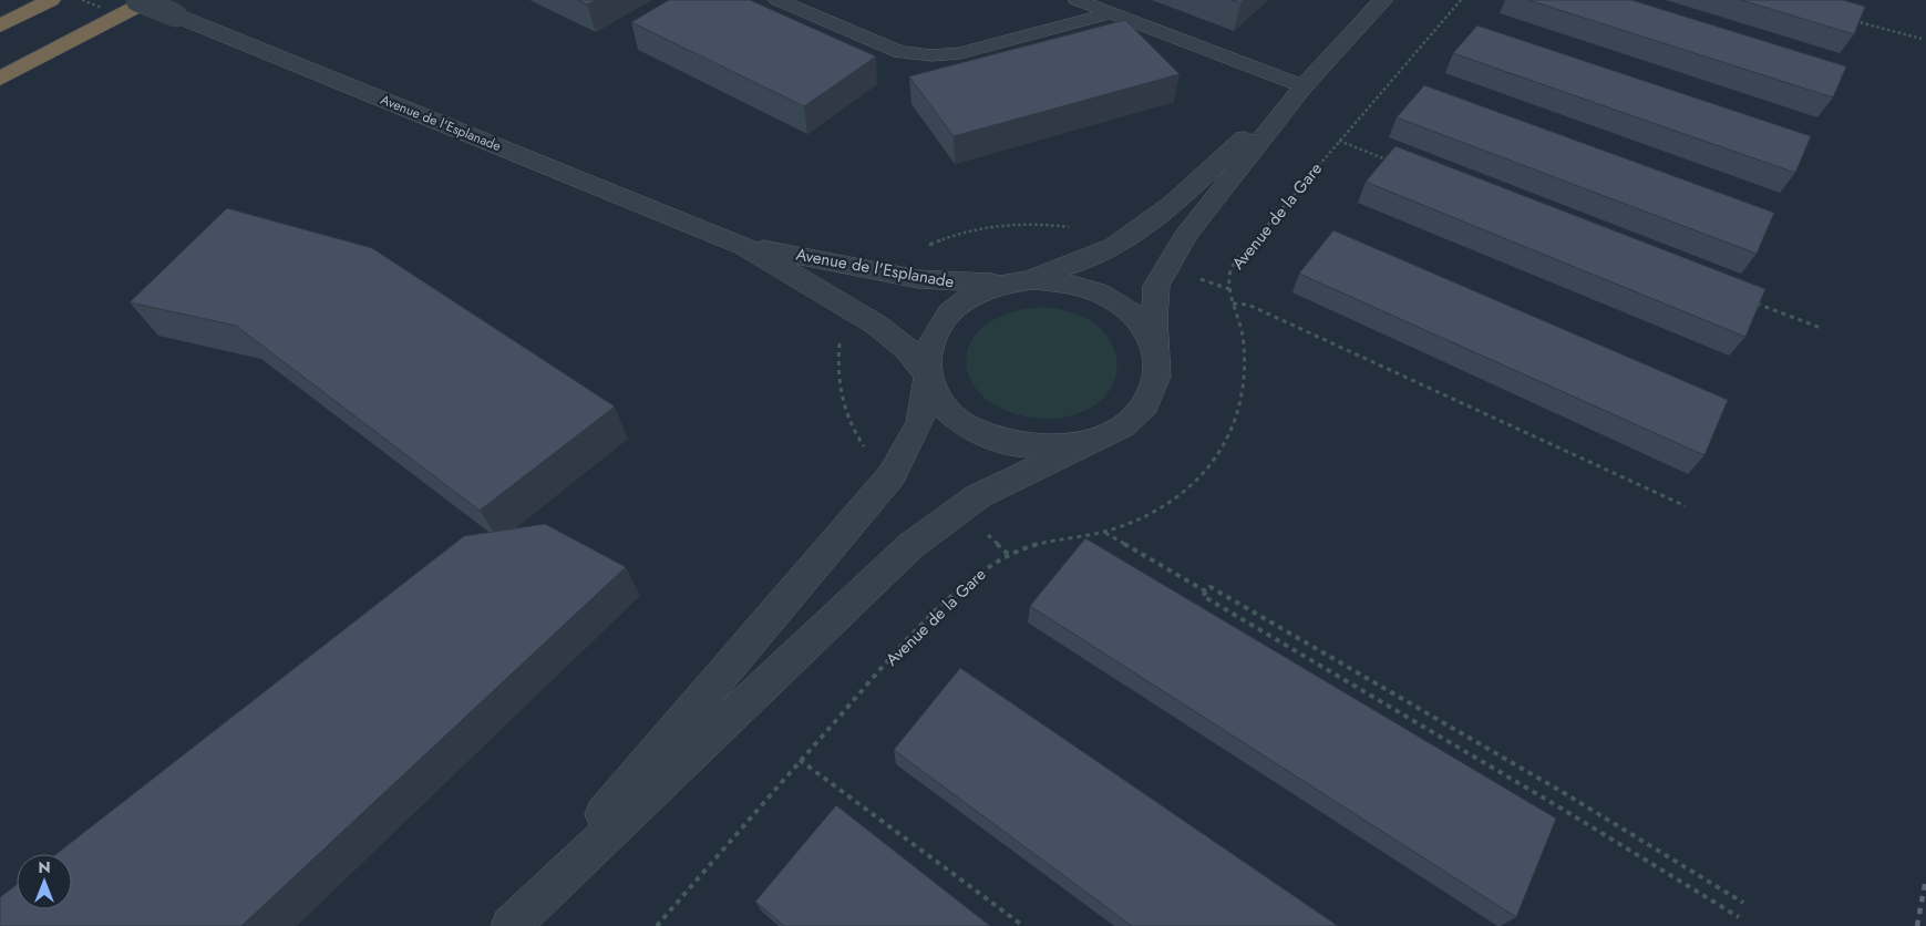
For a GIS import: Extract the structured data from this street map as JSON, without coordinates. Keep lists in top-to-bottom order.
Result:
{
  "streets": {
    "street": ["Avenue de l'Esplanade"],
    "path": ["Avenue de la Gare"]
  },
  "north": "top"
}
